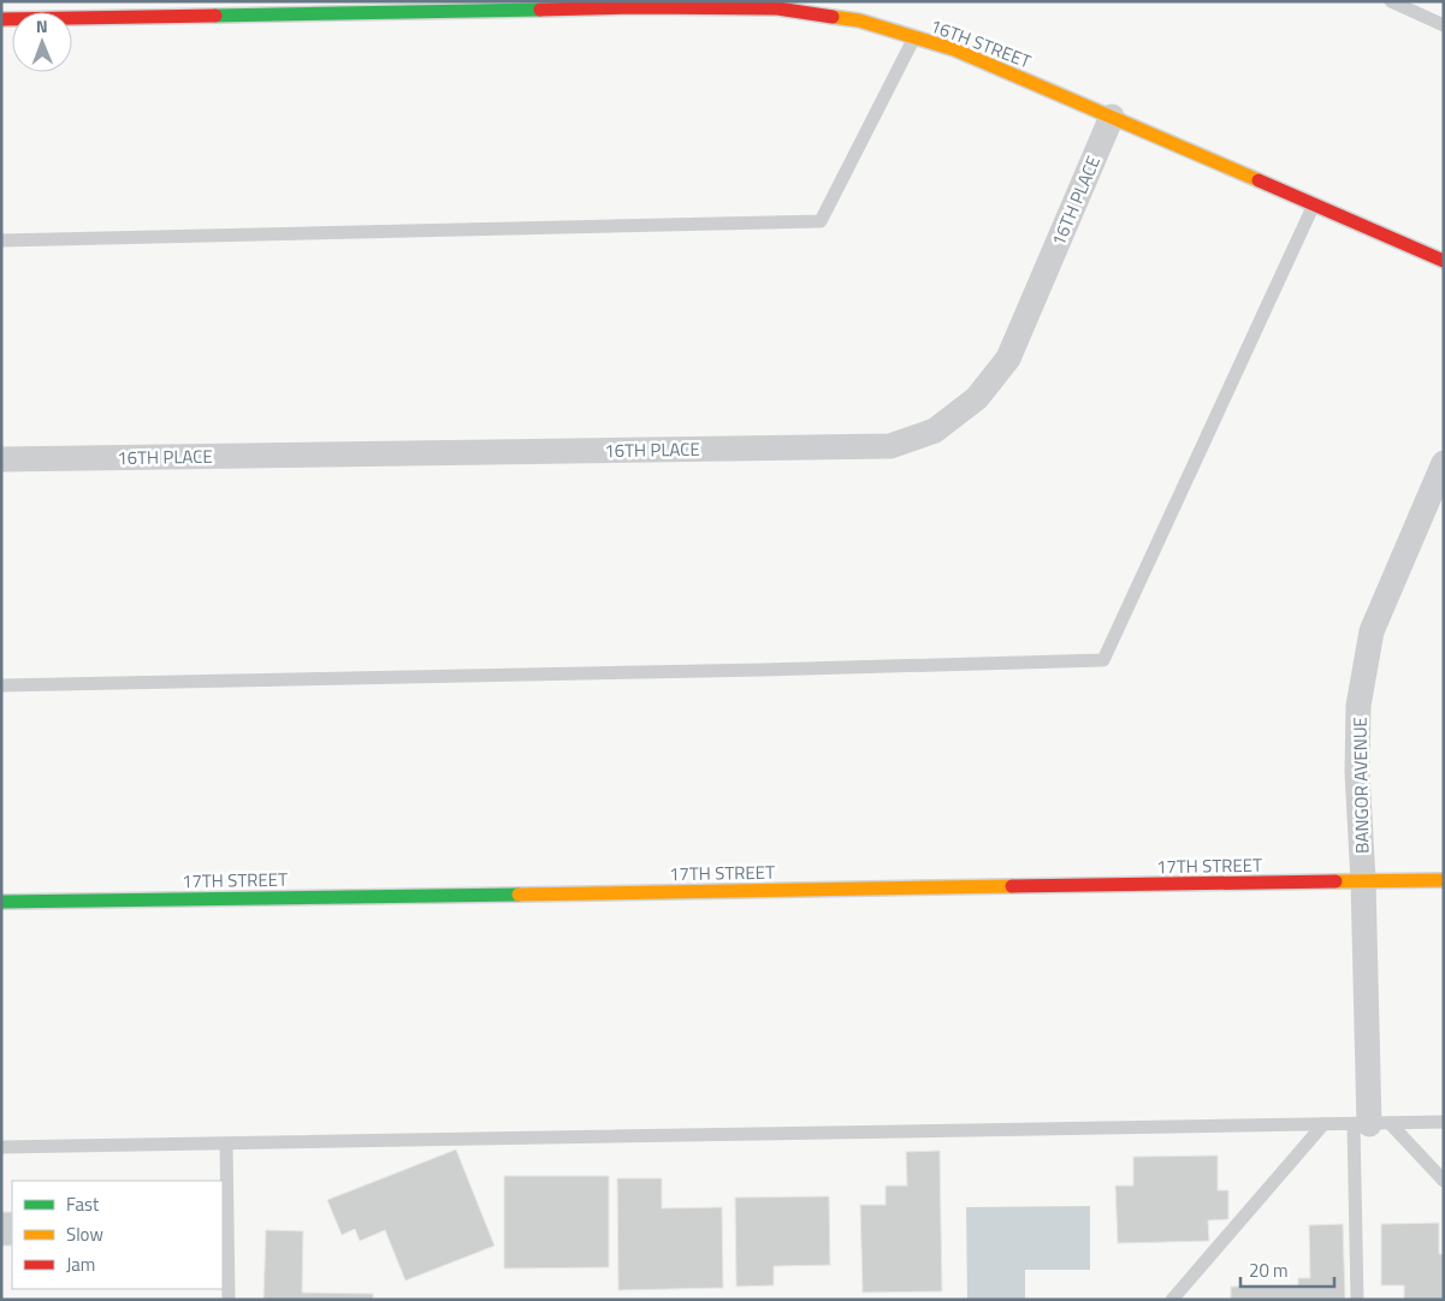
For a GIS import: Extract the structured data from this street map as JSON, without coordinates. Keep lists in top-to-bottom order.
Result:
{
  "streets": {
    "street": [
      "16TH STREET",
      "16TH PLACE",
      "BANGOR AVENUE",
      "17TH STREET"
    ]
  },
  "crossings": [
    ["16TH STREET", "16TH PLACE"],
    ["BANGOR AVENUE", "17TH STREET"]
  ],
  "legend": ["Fast", "Slow", "Jam"],
  "scale_bar": "20 m",
  "north": "top"
}
